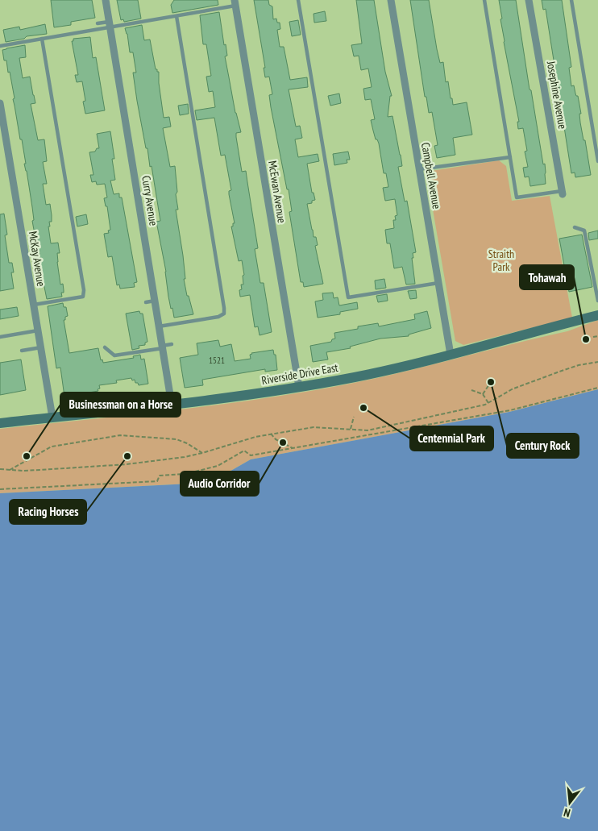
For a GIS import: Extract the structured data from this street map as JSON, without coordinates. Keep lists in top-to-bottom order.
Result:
{
  "streets": {
    "main road": ["Riverside Drive East"],
    "street": [
      "Josephine Avenue",
      "Campbell Avenue",
      "McEwan Avenue",
      "Curry Avenue",
      "McKay Avenue"
    ]
  },
  "crossings": [
    ["Campbell Avenue", "Riverside Drive East"],
    ["McEwan Avenue", "Riverside Drive East"],
    ["Curry Avenue", "Riverside Drive East"],
    ["McKay Avenue", "Riverside Drive East"]
  ],
  "parks": ["Straith Park"],
  "places": [
    "Tohawah",
    "Century Rock",
    "Centennial Park",
    "Audio Corridor",
    "Businessman on a Horse",
    "Racing Horses"
  ],
  "house_numbers": ["1521"],
  "north": "bottom"
}
